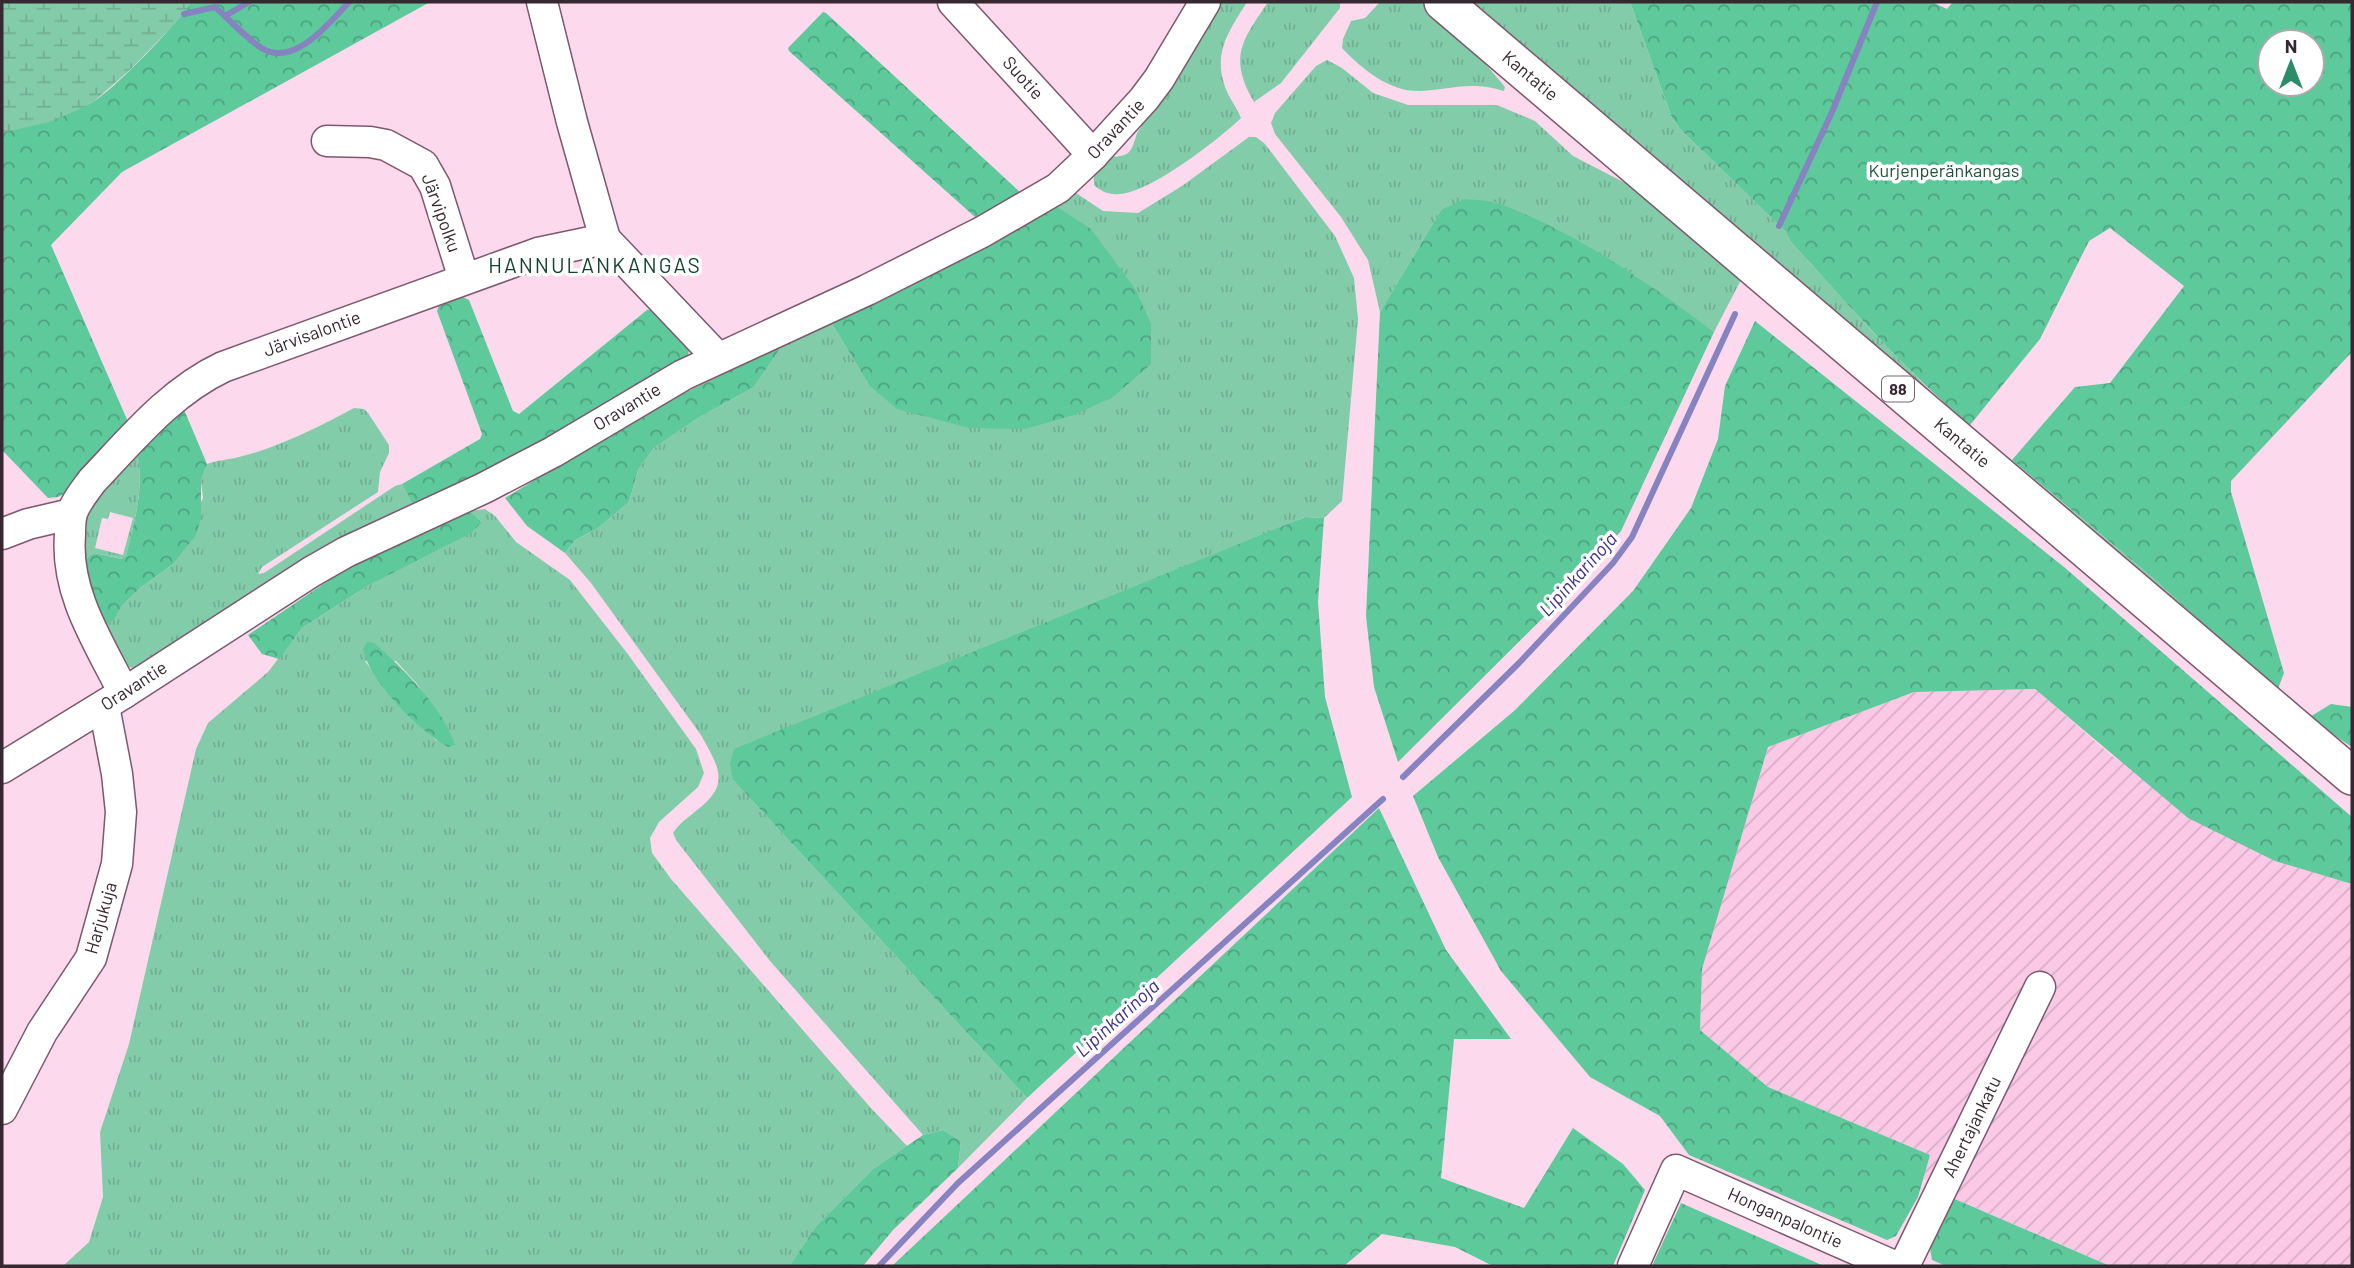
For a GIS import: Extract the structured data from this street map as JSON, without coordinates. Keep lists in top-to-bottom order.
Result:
{
  "streets": {
    "main road": ["Kantatie", "88"],
    "street": [
      "Suotie",
      "Oravantie",
      "Järvipolku",
      "Järvisalontie",
      "Harjukuja",
      "Ahertajankatu",
      "Honganpalontie"
    ]
  },
  "crossings": [
    ["Suotie", "Oravantie"],
    ["Oravantie", "Järvisalontie"],
    ["Oravantie", "Harjukuja"],
    ["Järvipolku", "Järvisalontie"],
    ["Järvisalontie", "Harjukuja"]
  ],
  "districts": ["HANNULANKANGAS"],
  "water": ["Lipinkarinoja"],
  "parks": ["Kurjenperänkangas"],
  "north": "top"
}
